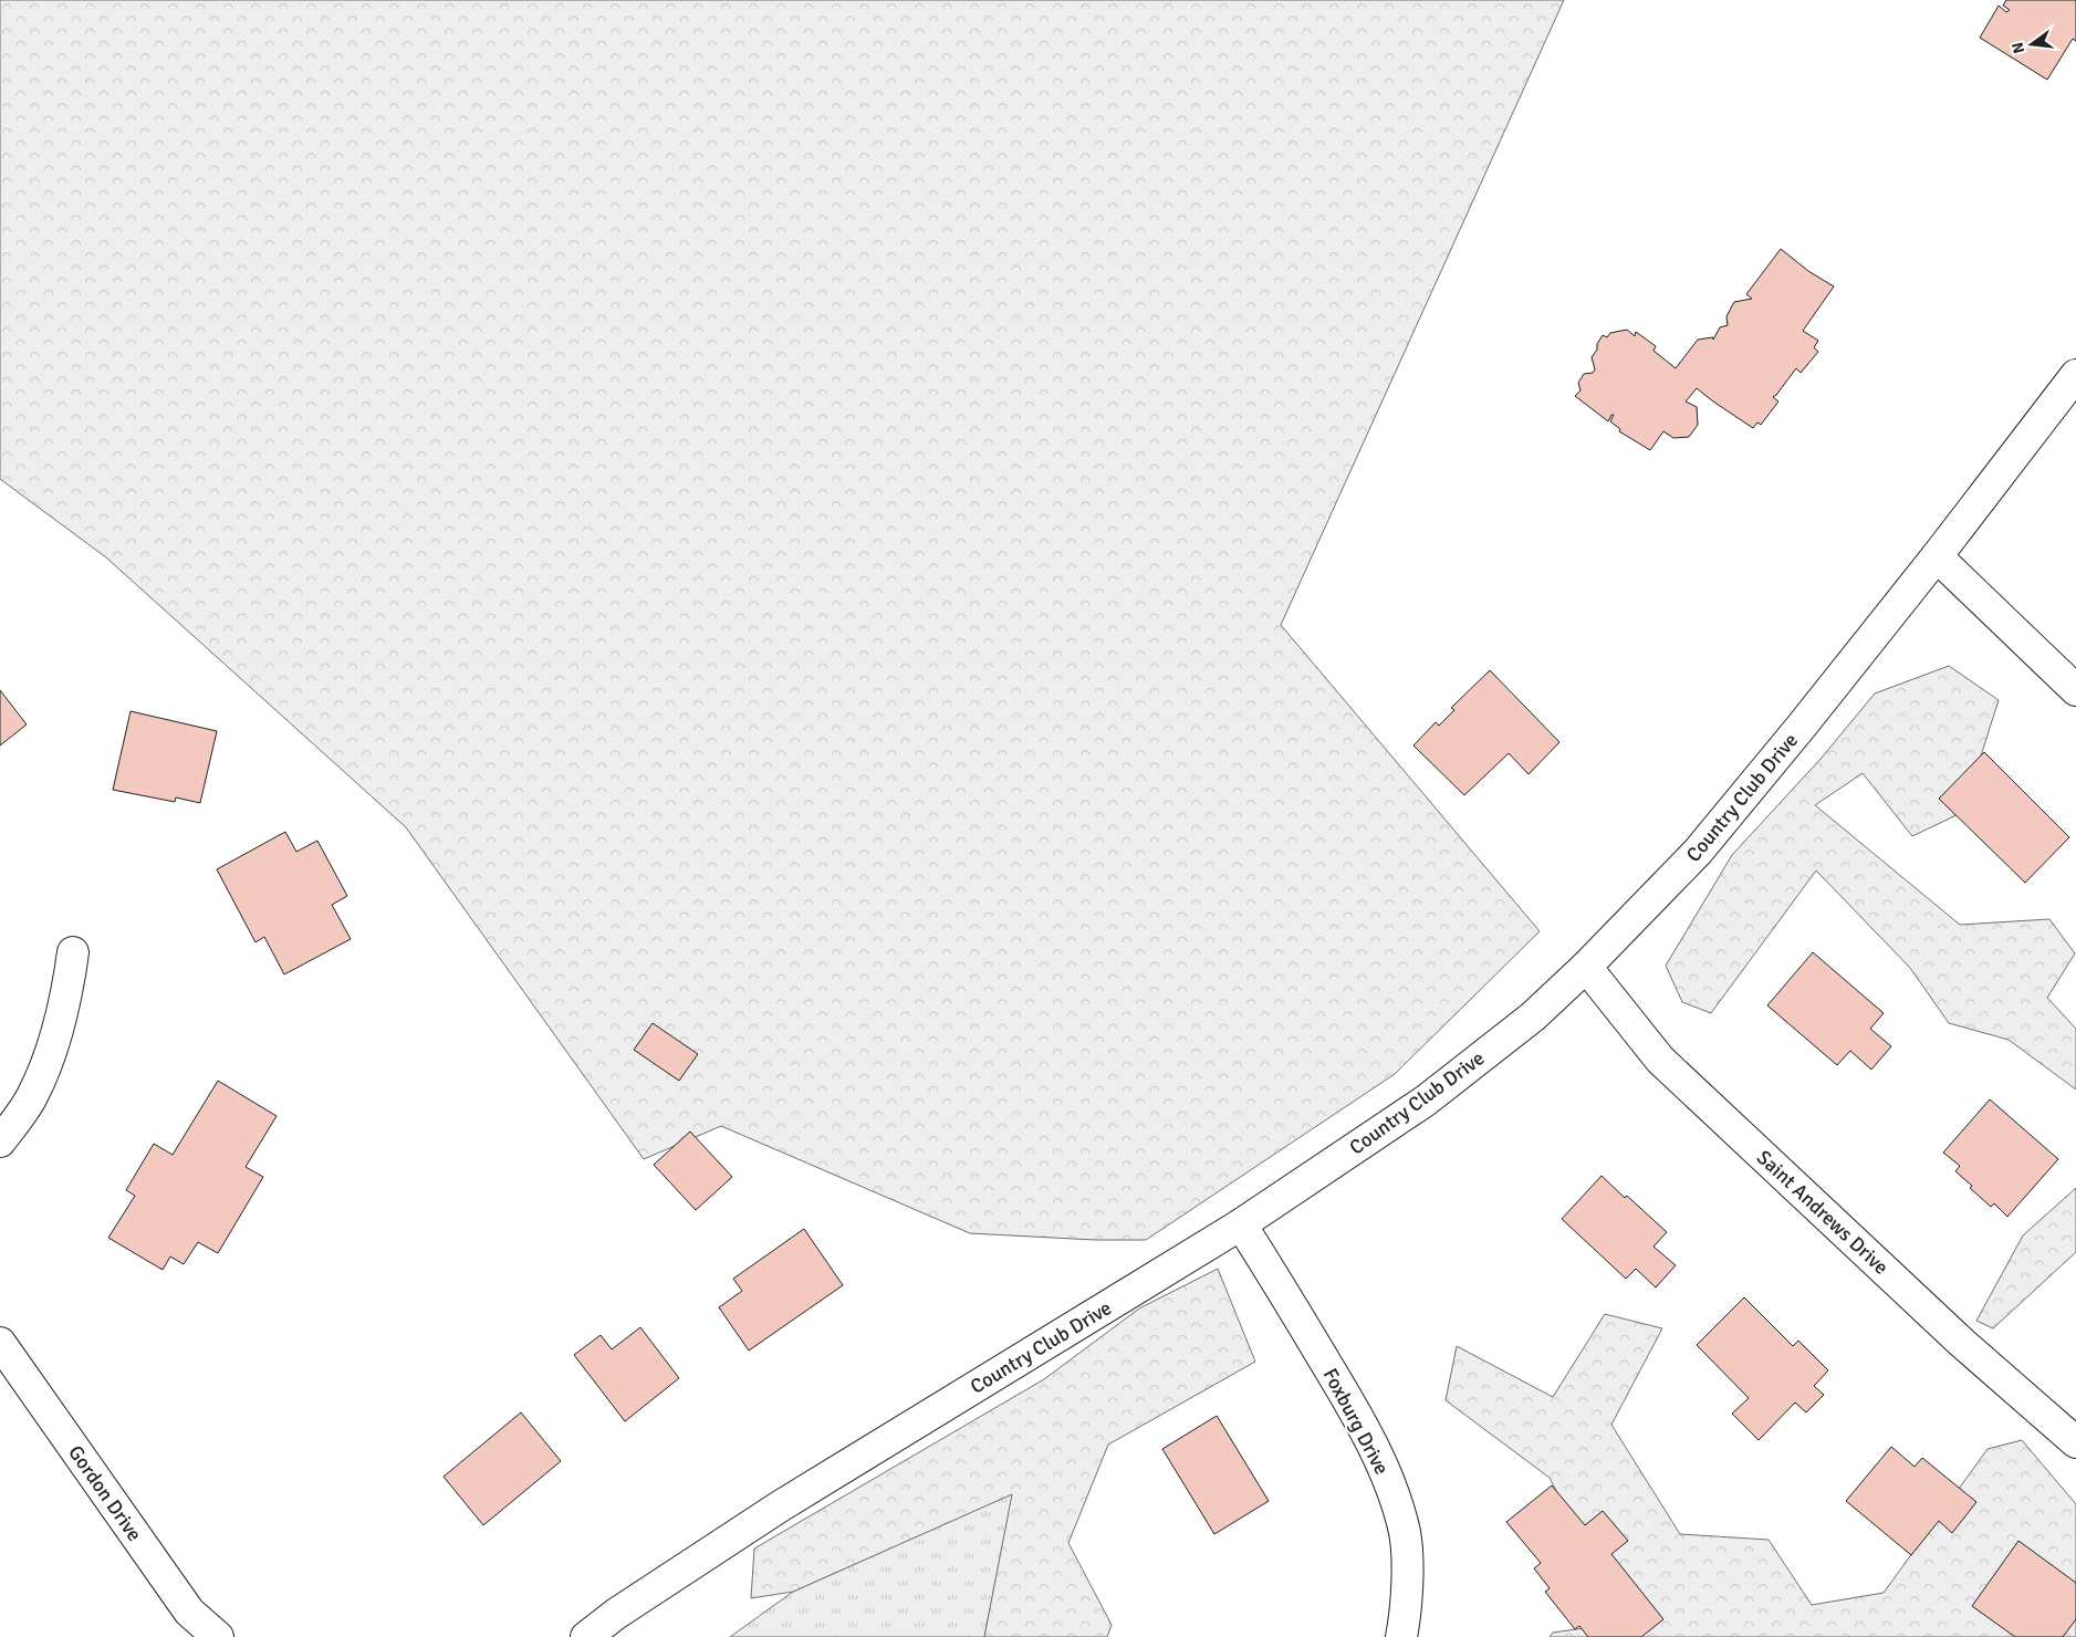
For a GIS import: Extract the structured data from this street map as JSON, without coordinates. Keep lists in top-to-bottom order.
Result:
{
  "streets": {
    "street": [
      "Country Club Drive",
      "Saint Andrews Drive",
      "Foxburg Drive",
      "Gordon Drive"
    ]
  },
  "crossings": [
    ["Country Club Drive", "Saint Andrews Drive"],
    ["Country Club Drive", "Foxburg Drive"]
  ],
  "north": "left"
}
